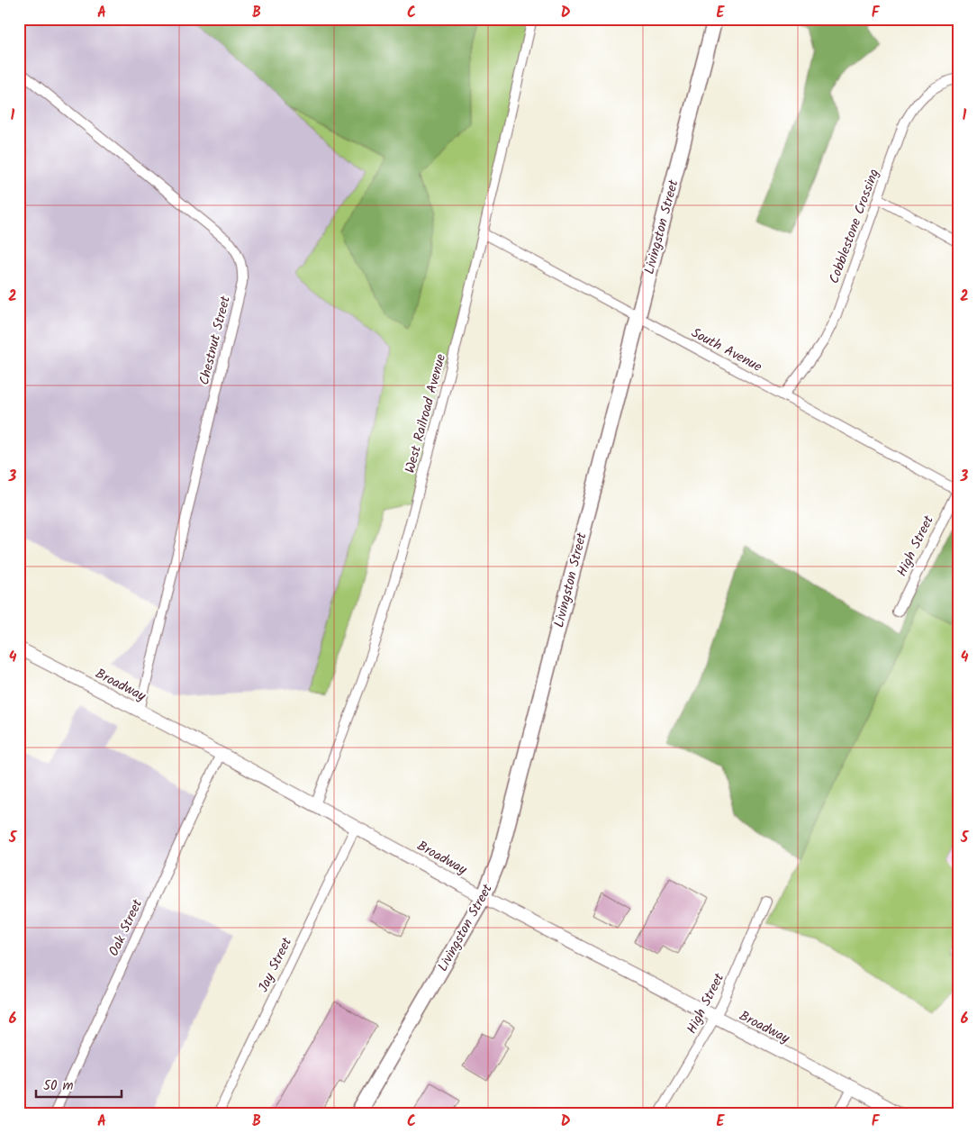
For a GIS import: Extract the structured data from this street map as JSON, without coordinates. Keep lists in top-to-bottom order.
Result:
{
  "streets": {
    "main road": ["Livingston Street"],
    "street": [
      "Cobblestone Crossing",
      "Chestnut Street",
      "South Avenue",
      "West Railroad Avenue",
      "High Street",
      "Broadway",
      "Oak Street",
      "Jay Street"
    ]
  },
  "crossings": [
    ["Cobblestone Crossing", "South Avenue"],
    ["Livingston Street", "South Avenue"],
    ["Livingston Street", "Broadway"],
    ["Chestnut Street", "Broadway"],
    ["South Avenue", "West Railroad Avenue"],
    ["South Avenue", "High Street"],
    ["West Railroad Avenue", "Broadway"],
    ["High Street", "Broadway"],
    ["Broadway", "Oak Street"],
    ["Broadway", "Jay Street"]
  ],
  "scale_bar": "50 m",
  "grid": {
    "columns": [
      "A",
      "B",
      "C",
      "D",
      "E",
      "F"
    ],
    "rows": [
      "1",
      "2",
      "3",
      "4",
      "5",
      "6"
    ]
  }
}
